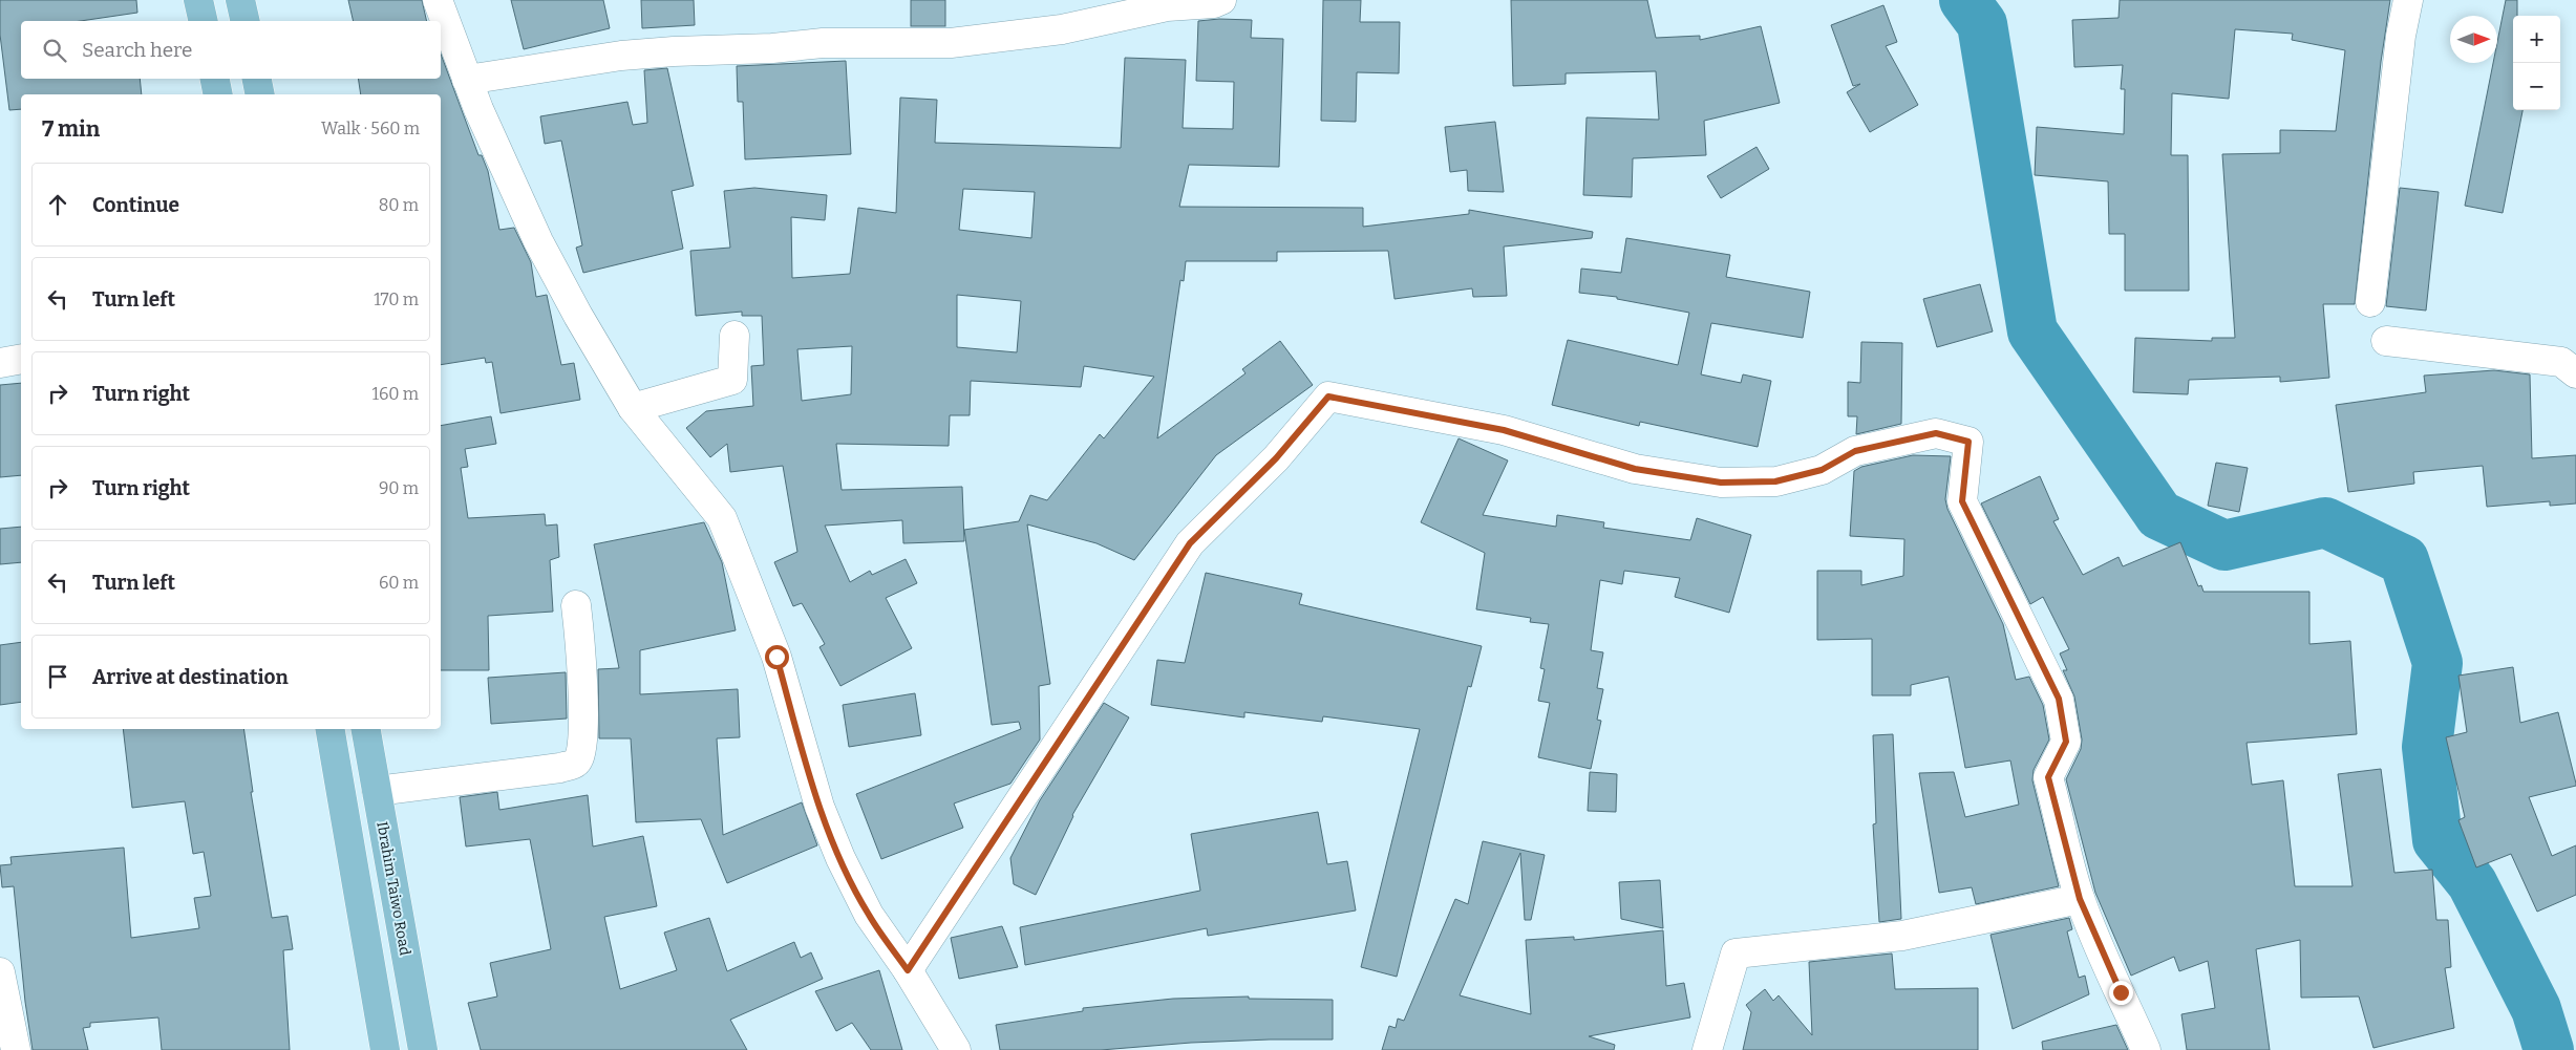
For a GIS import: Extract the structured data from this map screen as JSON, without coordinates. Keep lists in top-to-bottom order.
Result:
{
  "streets": {
    "main road": ["Ibrahim Taiwo Road"]
  },
  "north": "right",
  "page": {
    "map_buttons": ["+", "−"],
    "search": "Search here",
    "heading": ["7 min", "Walk · 560 m"],
    "list": [
      ["Continue", "80 m"],
      ["Turn left", "170 m"],
      ["Turn right", "160 m"],
      ["Turn right", "90 m"],
      ["Turn left", "60 m"],
      "Arrive at destination"
    ]
  }
}
